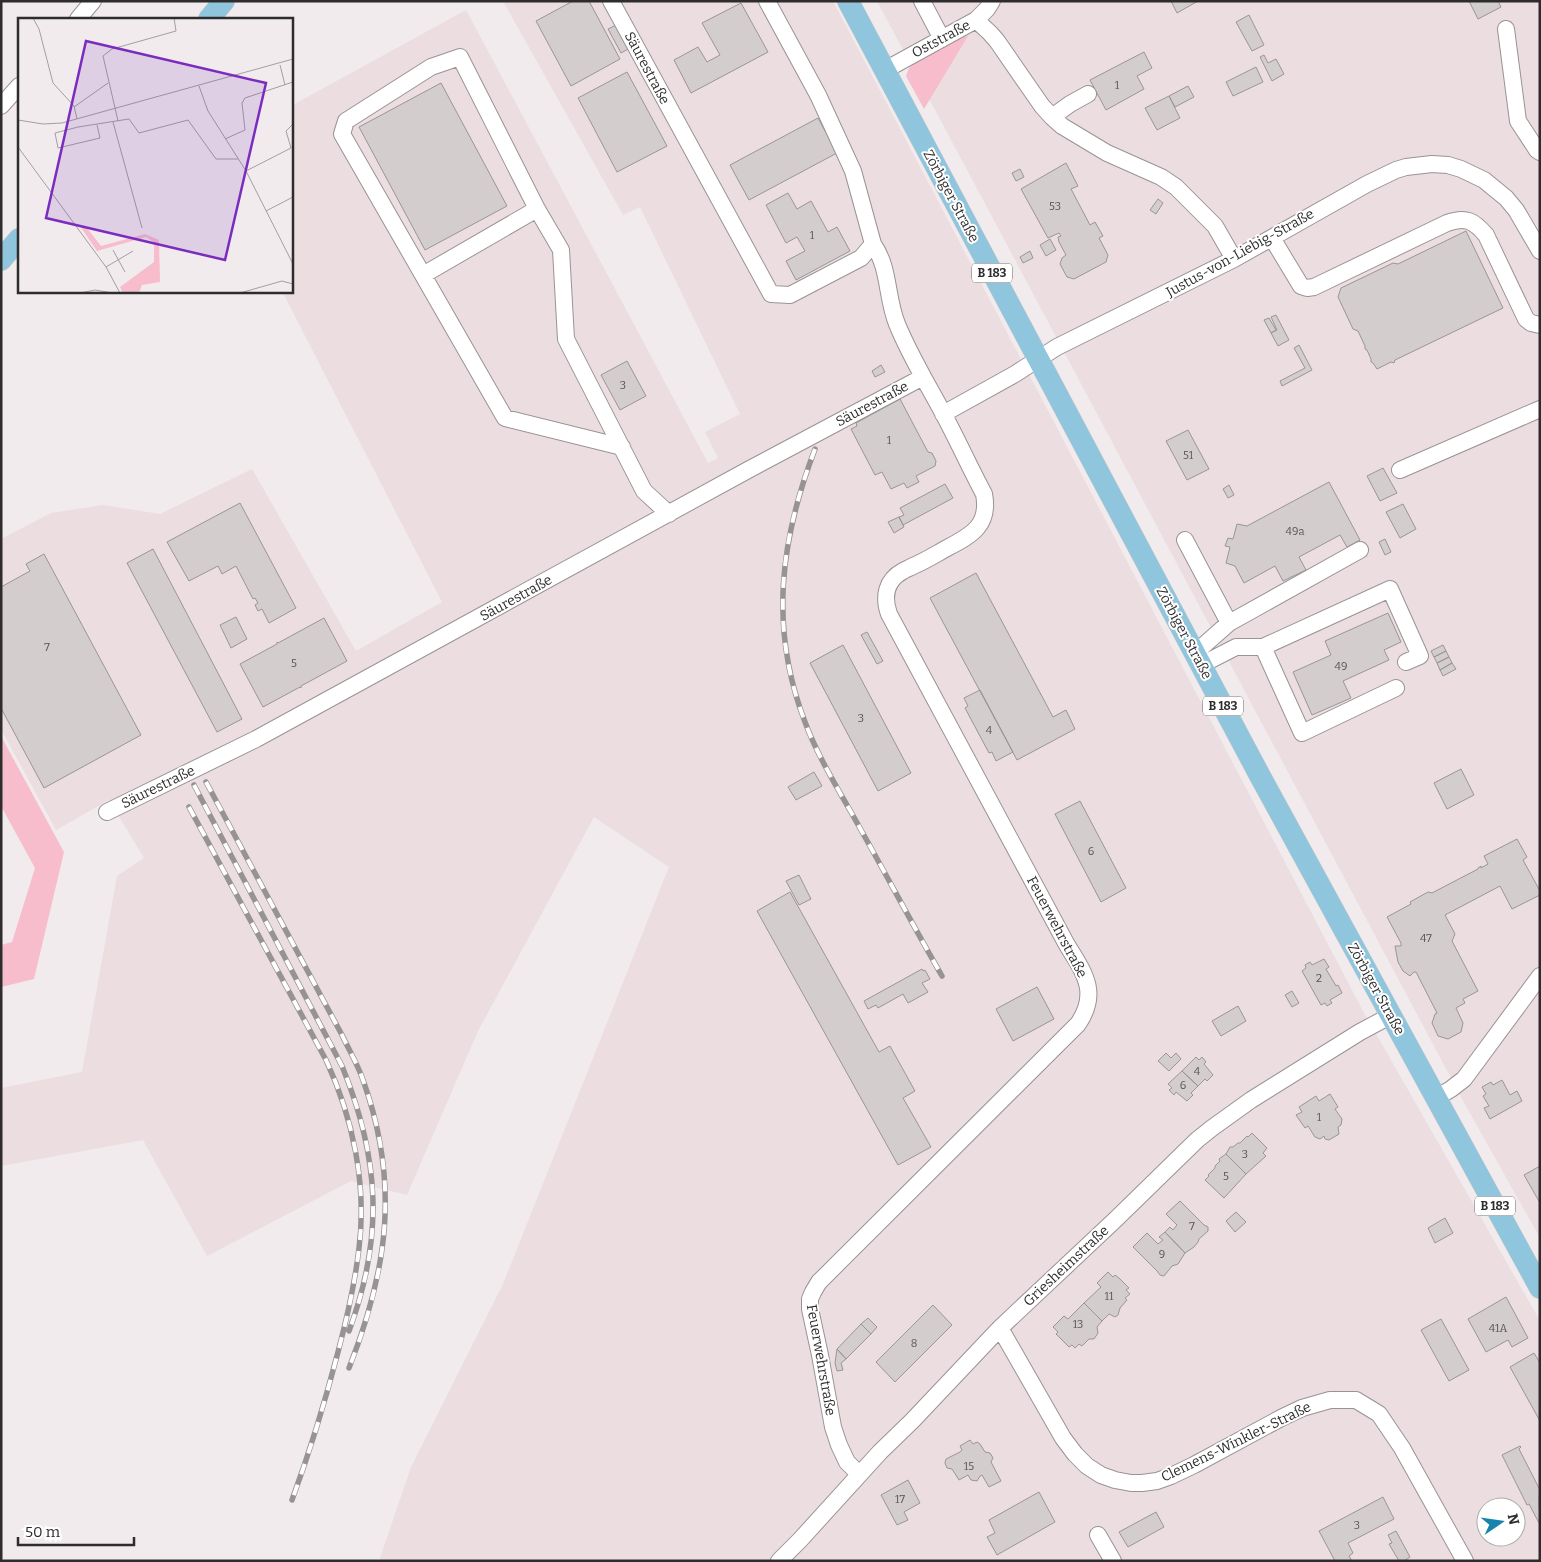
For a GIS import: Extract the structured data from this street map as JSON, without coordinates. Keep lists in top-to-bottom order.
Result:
{
  "streets": {
    "main road": ["Zörbiger Straße", "B 183"],
    "street": [
      "Oststraße",
      "Säurestraße",
      "Justus-von-Liebig-Straße",
      "Feuerwehrstraße",
      "Griesheimstraße",
      "Clemens-Winkler-Straße"
    ]
  },
  "crossings": [
    ["Oststraße", "Zörbiger Straße"],
    ["Säurestraße", "Feuerwehrstraße"],
    ["Zörbiger Straße", "Justus-von-Liebig-Straße"],
    ["Zörbiger Straße", "Griesheimstraße"],
    ["Feuerwehrstraße", "Griesheimstraße"],
    ["Griesheimstraße", "Clemens-Winkler-Straße"]
  ],
  "house_numbers": [
    "1",
    "53",
    "1",
    "3",
    "1",
    "51",
    "49a",
    "7",
    "5",
    "49",
    "3",
    "4",
    "6",
    "47",
    "2",
    "4",
    "6",
    "1",
    "3",
    "5",
    "7",
    "9",
    "11",
    "13",
    "41A",
    "8",
    "15",
    "17",
    "3"
  ],
  "scale_bar": "50 m",
  "north": "right"
}
